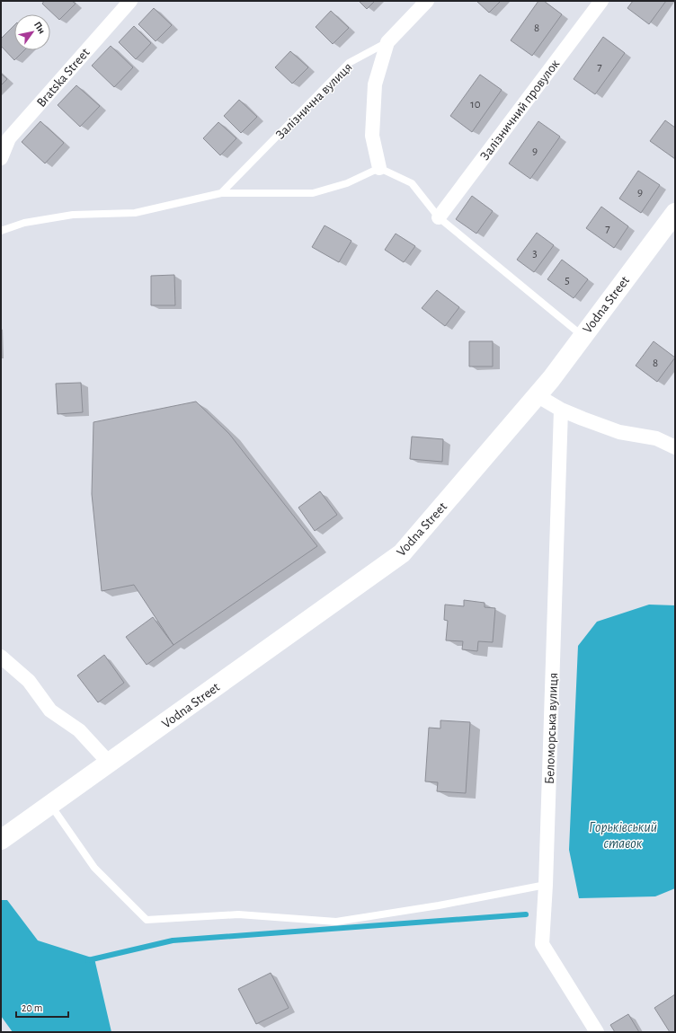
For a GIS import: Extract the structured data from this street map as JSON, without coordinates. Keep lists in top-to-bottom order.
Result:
{
  "streets": {
    "street": [
      "Bratska Street",
      "Залізнична вулиця",
      "Залізничний провулок",
      "Vodna Street",
      "Беломорська вулиця"
    ]
  },
  "water": ["Горьківський ставок"],
  "house_numbers": [
    "8",
    "7",
    "10",
    "9",
    "9",
    "7",
    "3",
    "5",
    "8"
  ],
  "scale_bar": "20 m",
  "north": "top right"
}
